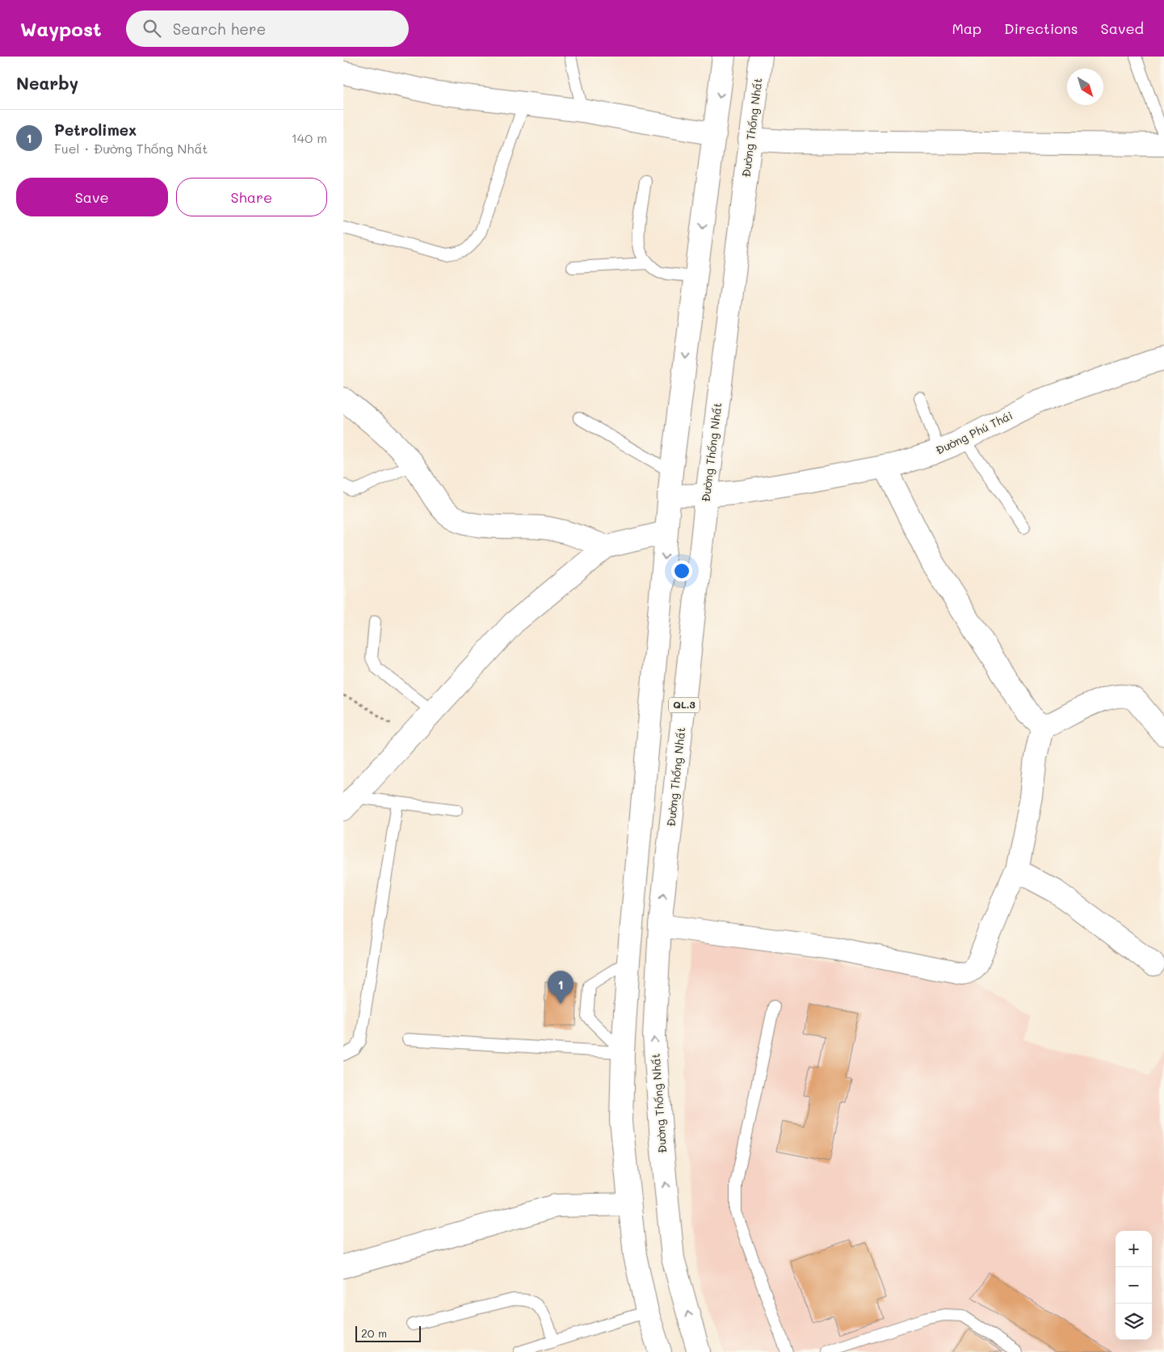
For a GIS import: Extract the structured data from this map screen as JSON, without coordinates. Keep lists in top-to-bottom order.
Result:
{
  "streets": {
    "main road": ["Đường Thống Nhất", "Đường Phú Thái", "QL.3"]
  },
  "crossings": [
    ["Đường Thống Nhất", "Đường Phú Thái"]
  ],
  "scale_bar": "20 m",
  "north": "bottom right",
  "page": {
    "header": "Waypost",
    "search": "Search here",
    "nav": ["Map", "Directions", "Saved"],
    "heading": "Nearby",
    "list": [
      {
        "mark": "1",
        "name": "Petrolimex",
        "note": "Fuel · Đường Thống Nhất",
        "value": "140 m"
      }
    ],
    "buttons": ["Save", "Share"],
    "pins": "1",
    "map_buttons": ["+", "−"],
    "scale": "20 m"
  }
}
